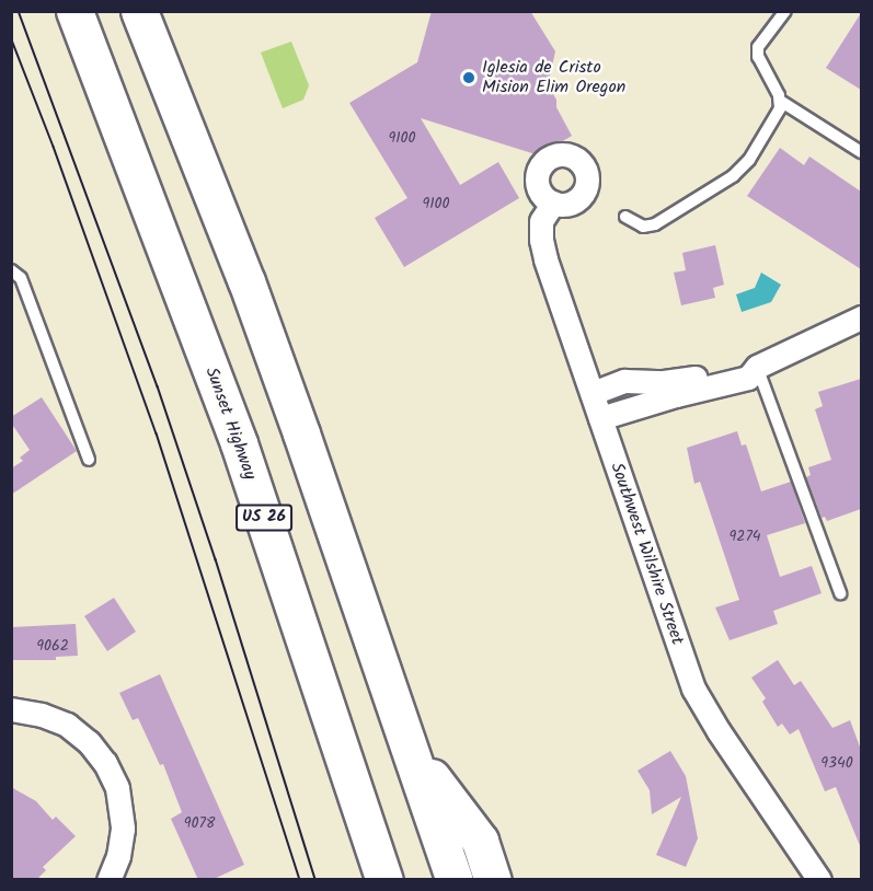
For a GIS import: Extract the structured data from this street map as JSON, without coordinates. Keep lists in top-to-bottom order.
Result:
{
  "streets": {
    "highway": ["Sunset Highway", "US 26"],
    "street": ["Southwest Wilshire Street"]
  },
  "places": ["Iglesia de Cristo Mision Elim Oregon"],
  "house_numbers": [
    "9100",
    "9100",
    "9274",
    "9062",
    "9340",
    "9078"
  ]
}
